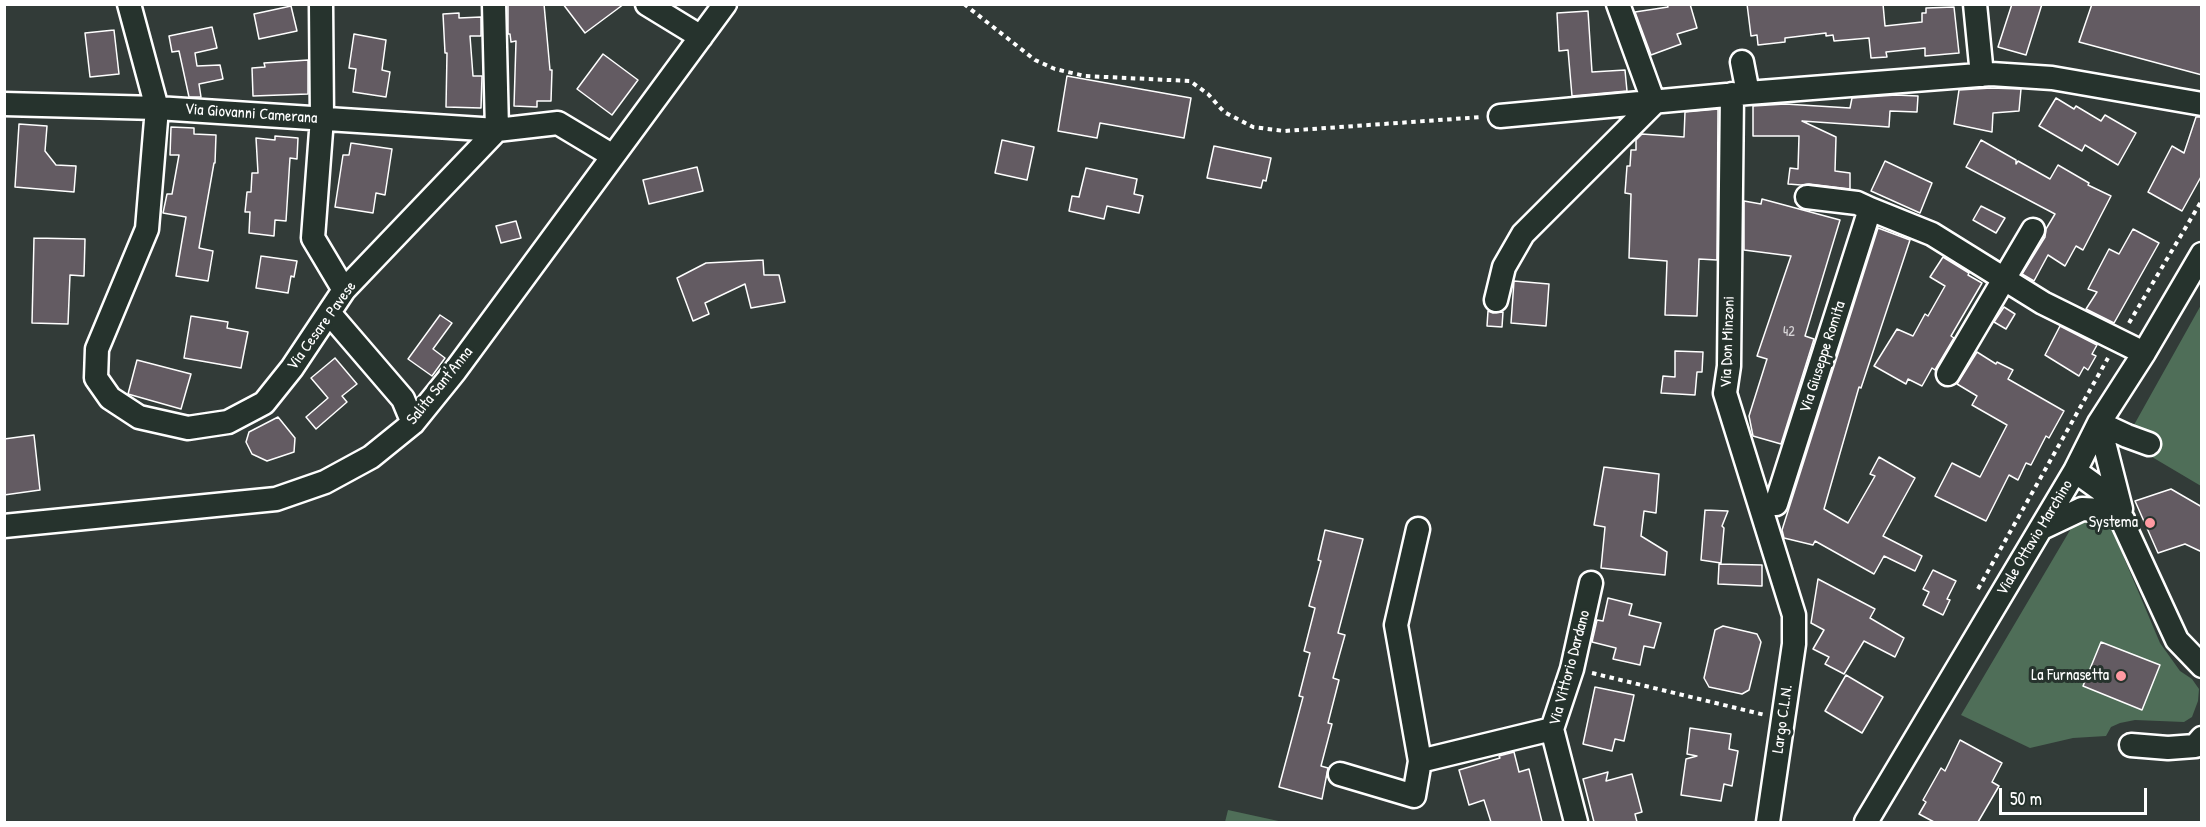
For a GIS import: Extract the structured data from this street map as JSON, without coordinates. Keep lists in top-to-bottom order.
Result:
{
  "streets": {
    "street": [
      "Via Giovanni Camerana",
      "Via Cesare Pavese",
      "Via Don Minzoni",
      "Via Giuseppe Romita",
      "Salita Sant'Anna",
      "Viale Ottavio Marchino",
      "Via Vittorio Dardano",
      "Largo C.L.N."
    ]
  },
  "crossings": [
    ["Via Giovanni Camerana", "Via Cesare Pavese"],
    ["Via Don Minzoni", "Largo C.L.N."]
  ],
  "places": ["Systema", "La Furnasetta"],
  "house_numbers": ["42"],
  "scale_bar": "50 m"
}
